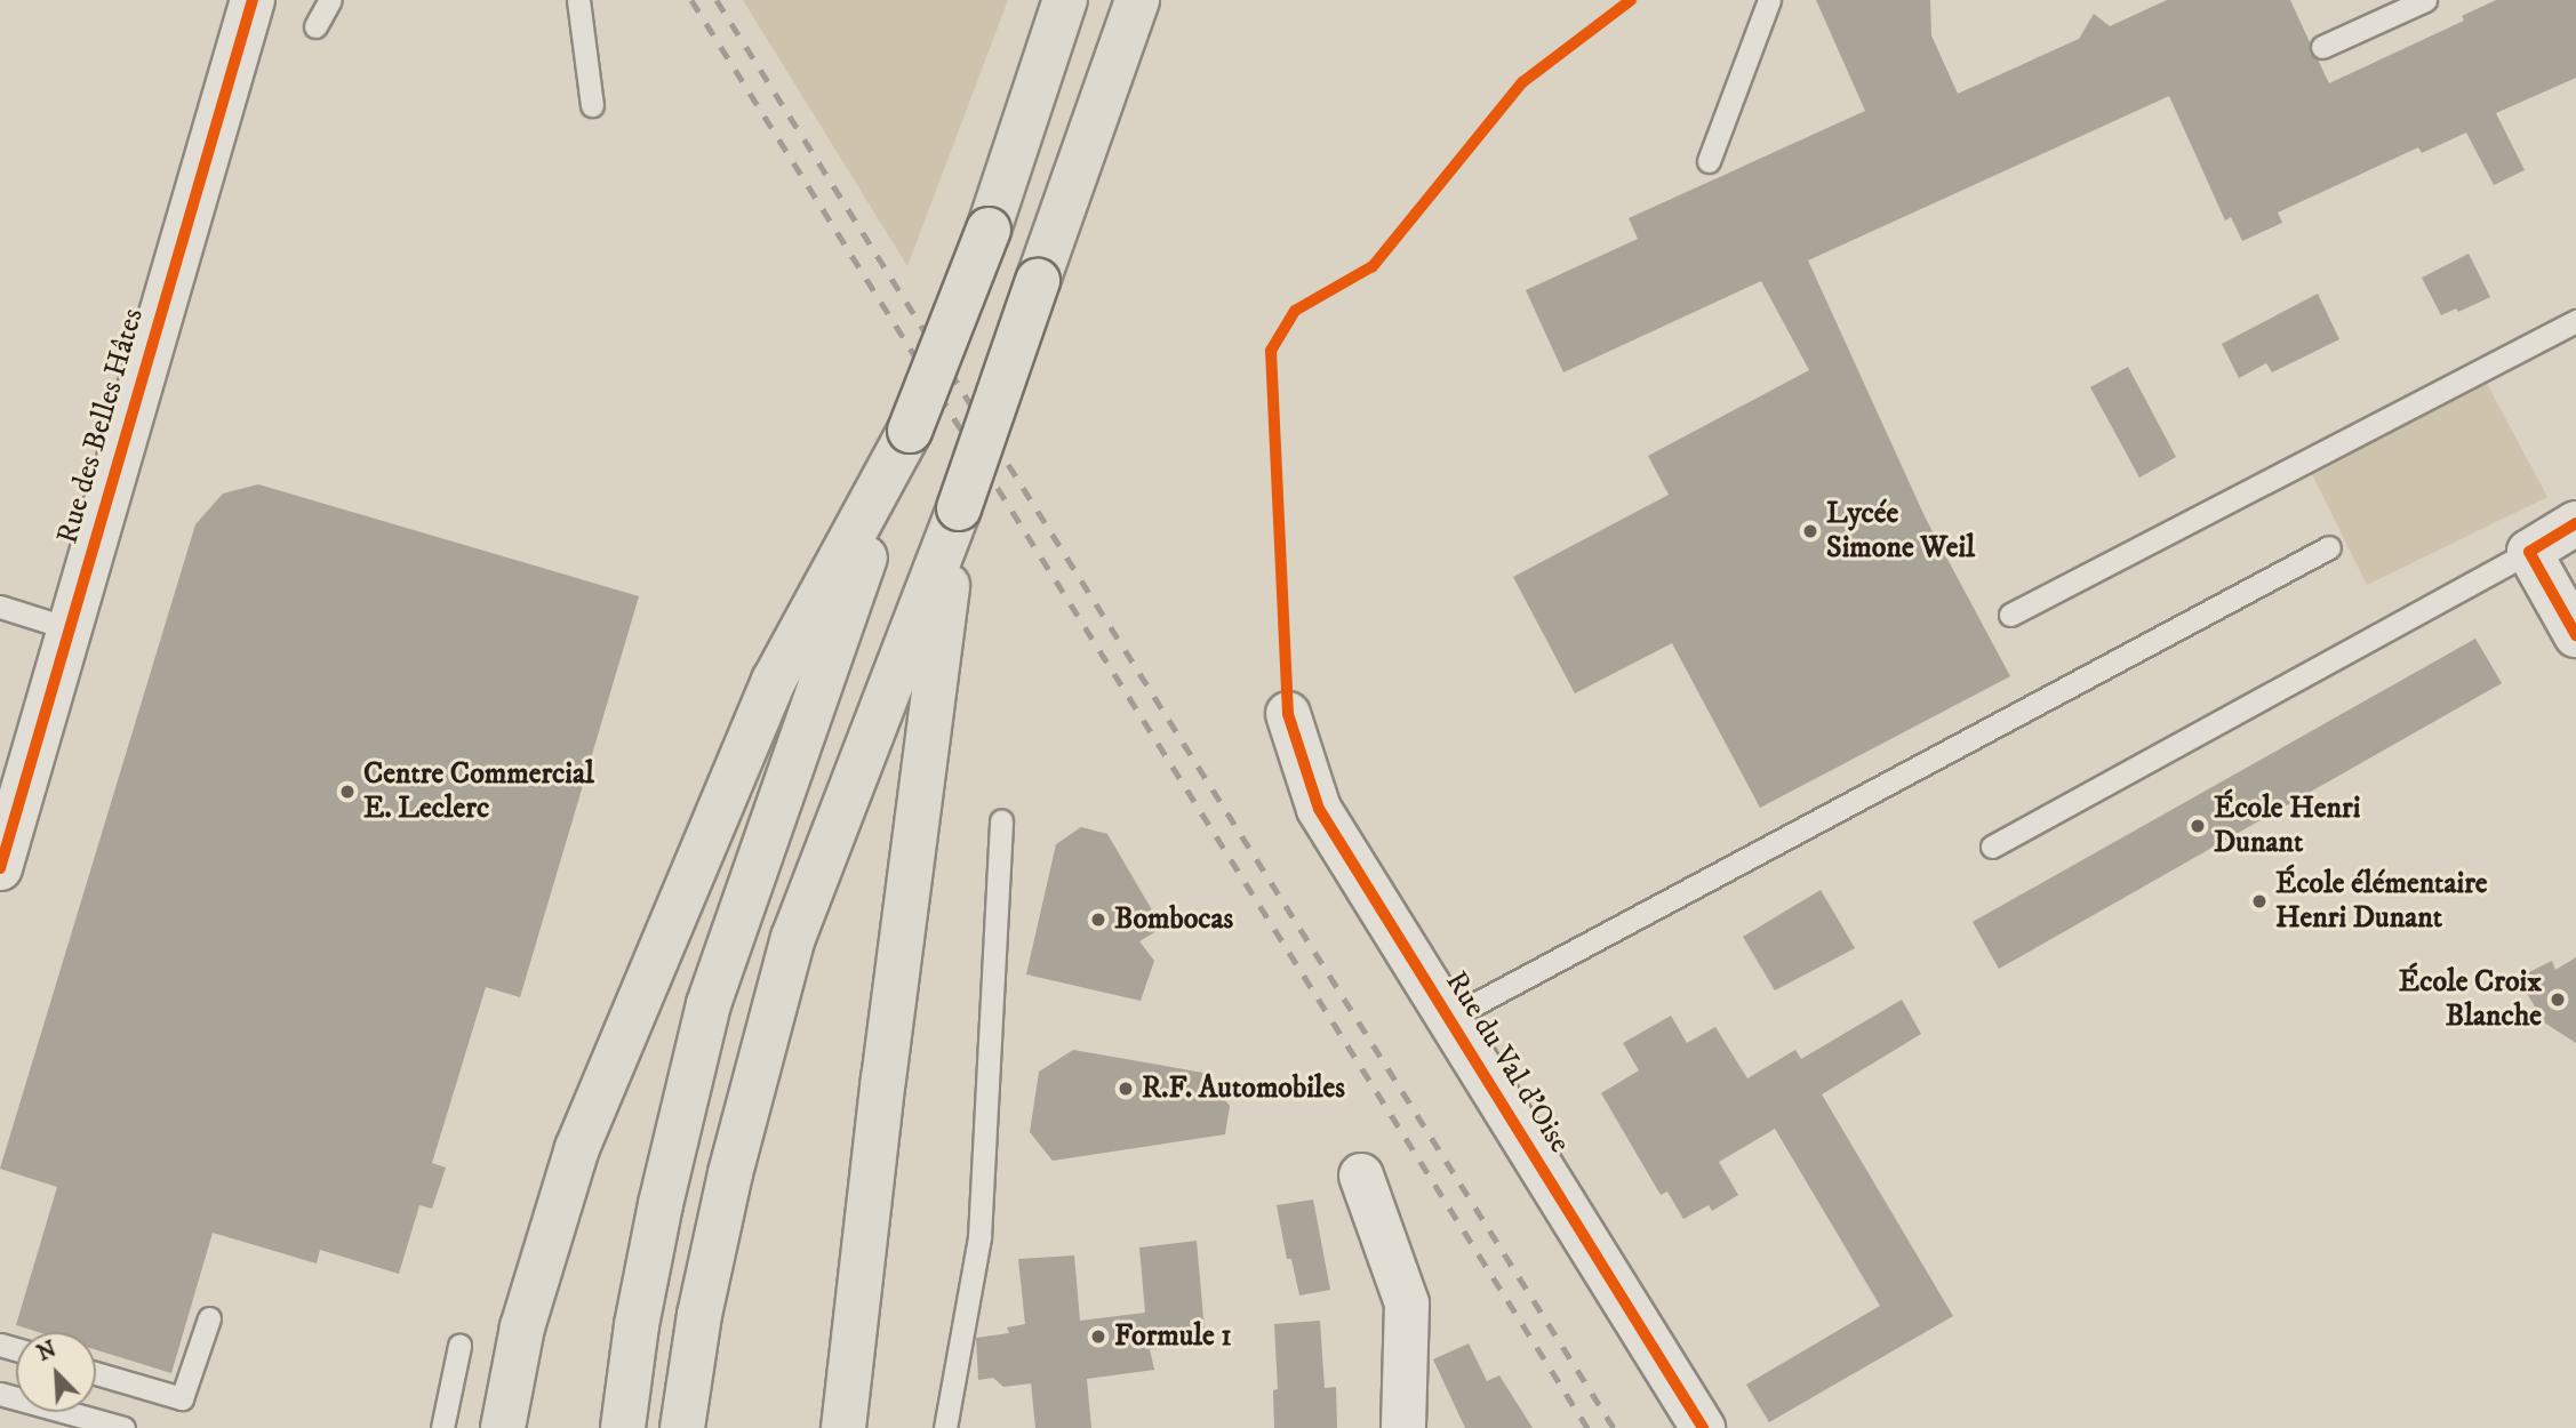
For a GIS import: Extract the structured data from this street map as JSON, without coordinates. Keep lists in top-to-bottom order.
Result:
{
  "streets": {
    "street": ["Rue des Belles Hâtes", "Rue du Val d'Oise"]
  },
  "places": [
    "Lycée Simone Weil",
    "Centre Commercial E. Leclerc",
    "École Henri Dunant",
    "École élémentaire Henri Dunant",
    "Bombocas",
    "École Croix Blanche",
    "R.F. Automobiles",
    "Formule 1"
  ],
  "north": "top left"
}
